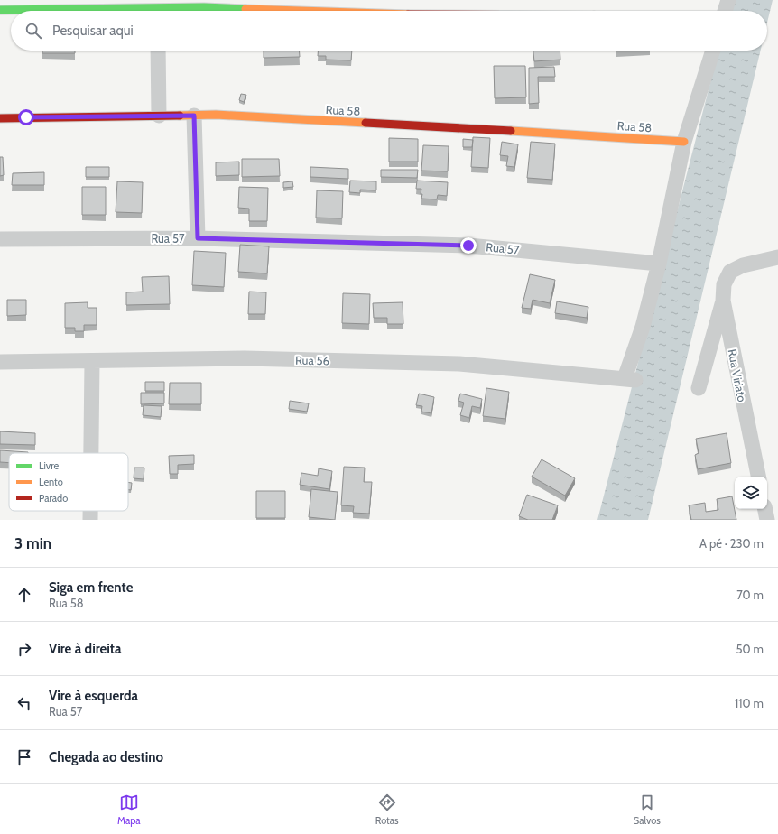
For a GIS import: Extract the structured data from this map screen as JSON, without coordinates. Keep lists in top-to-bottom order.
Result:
{
  "streets": {
    "street": [
      "Rua 58",
      "Rua 57",
      "Rua 56",
      "Rua Viriato"
    ]
  },
  "crossings": [
    ["Rua 57", "Rua 56"]
  ],
  "legend": ["Livre", "Lento", "Parado"],
  "page": {
    "search": "Pesquisar aqui",
    "heading": ["3 min", "A pé · 230 m"],
    "list": [
      ["Siga em frente", "Rua 58", "70 m"],
      ["Vire à direita", "50 m"],
      ["Vire à esquerda", "Rua 57", "110 m"],
      "Chegada ao destino"
    ],
    "nav": ["Mapa", "Rotas", "Salvos"]
  }
}
